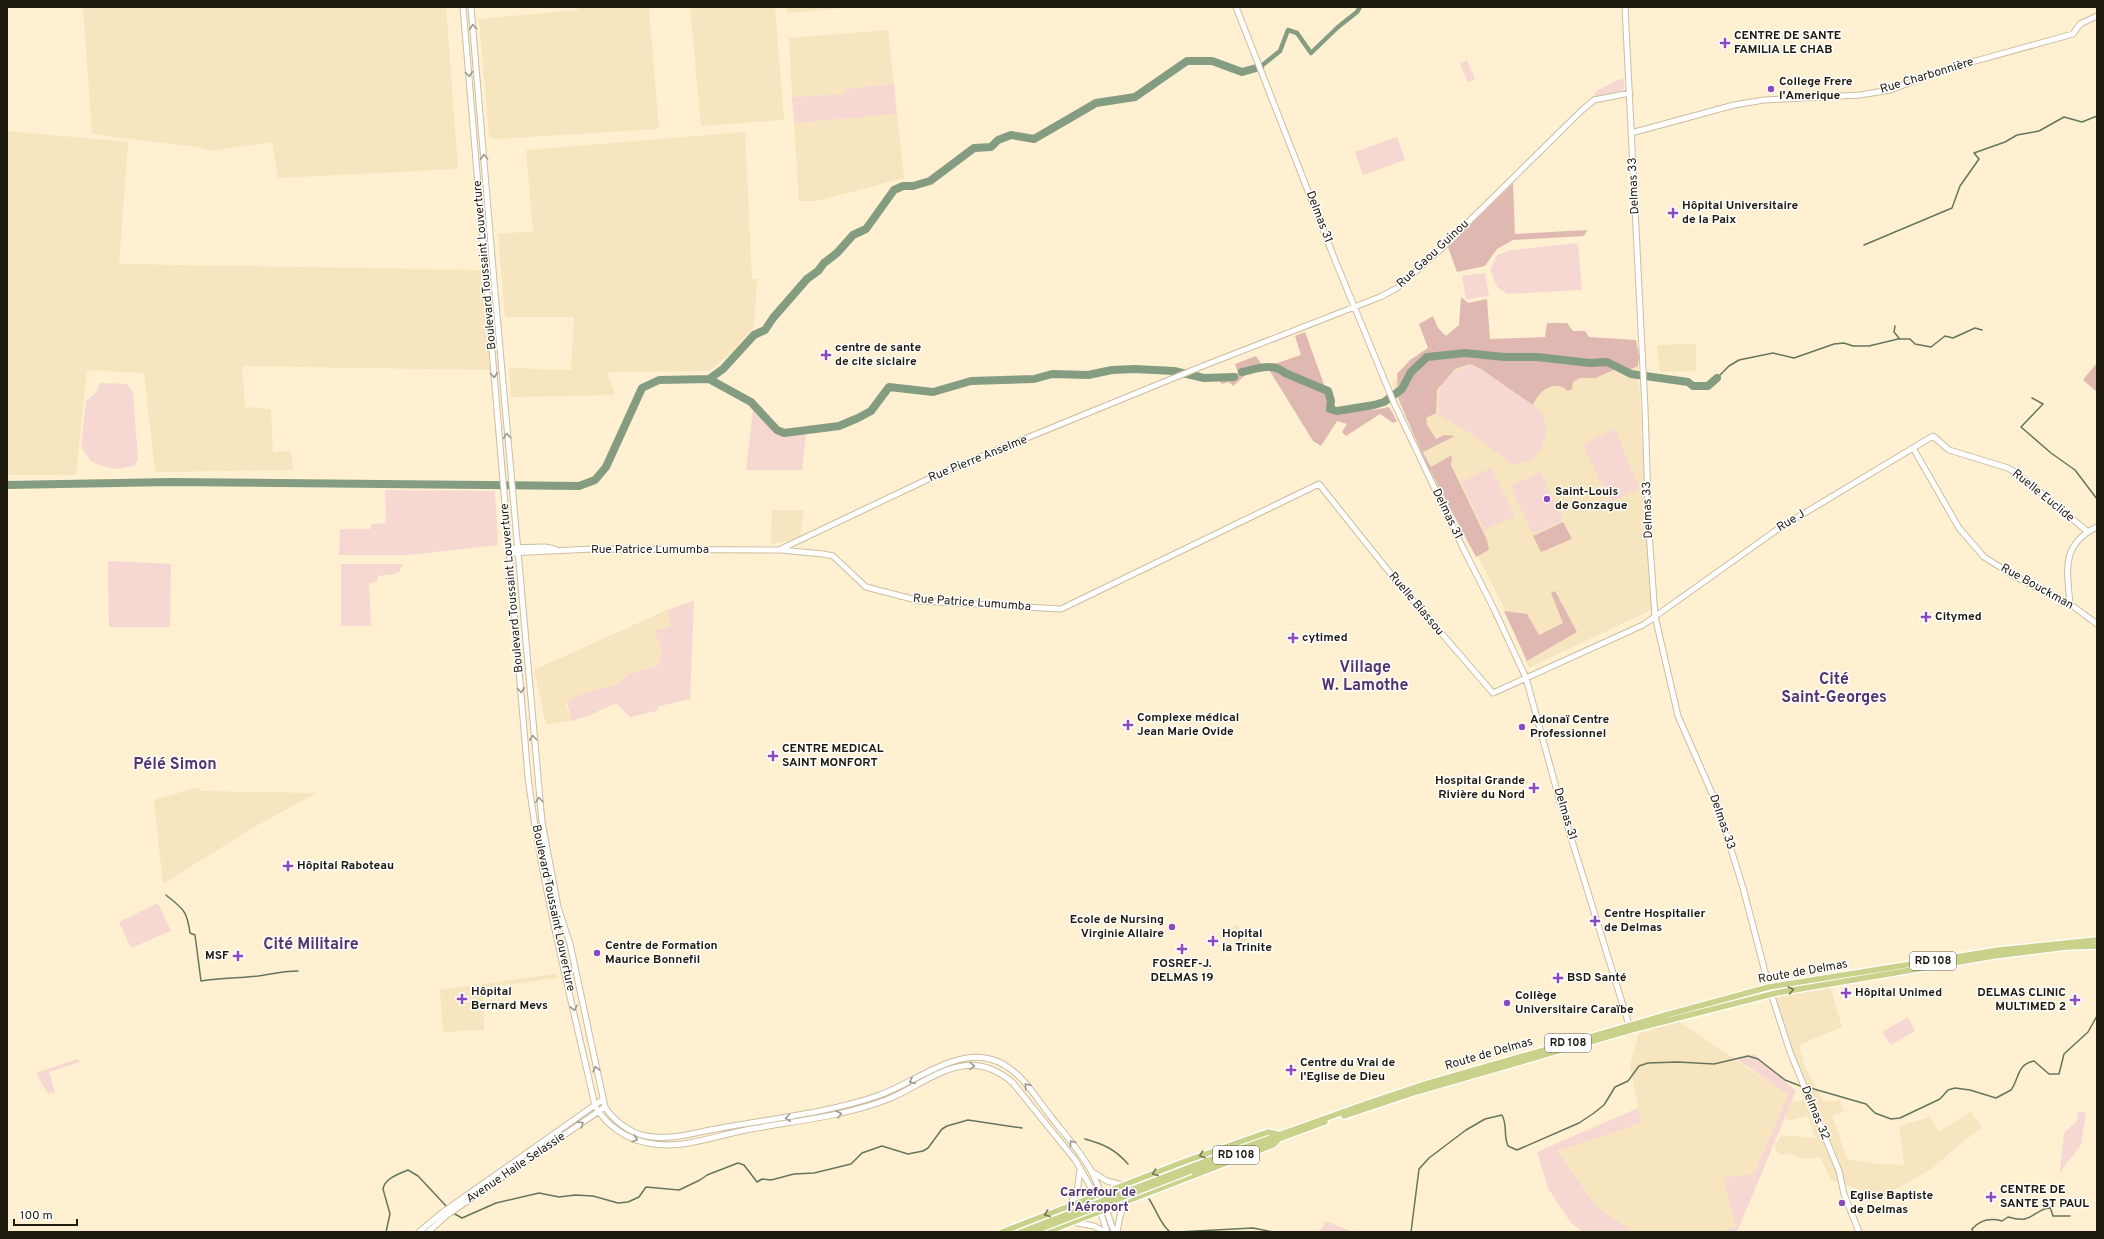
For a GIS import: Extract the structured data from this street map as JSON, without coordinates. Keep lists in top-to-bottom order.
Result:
{
  "streets": {
    "main road": ["RD 108", "Route de Delmas"],
    "street": [
      "Rue Charbonnière",
      "Delmas 33",
      "Delmas 31",
      "Rue Gaou Guinou",
      "Boulevard Toussaint Louverture",
      "Rue Pierre Anselme",
      "Ruelle Euclide",
      "Rue J",
      "Rue Patrice Lumumba",
      "Rue Bouckman",
      "Ruelle Biassou",
      "Delmas 32",
      "Avenue Haile Selassie"
    ]
  },
  "crossings": [
    ["Rue Charbonnière", "Delmas 33"],
    ["Delmas 33", "Rue Gaou Guinou"],
    ["Delmas 33", "Rue J"],
    ["Delmas 33", "Route de Delmas"],
    ["Delmas 33", "Delmas 32"],
    ["Delmas 31", "Rue Gaou Guinou"],
    ["Delmas 31", "Rue J"],
    ["Delmas 31", "Ruelle Biassou"],
    ["Delmas 31", "Route de Delmas"],
    ["Rue Gaou Guinou", "Rue Pierre Anselme"],
    ["Boulevard Toussaint Louverture", "Rue Patrice Lumumba"],
    ["Boulevard Toussaint Louverture", "Avenue Haile Selassie"],
    ["Rue Pierre Anselme", "Rue Patrice Lumumba"],
    ["Ruelle Euclide", "Rue J"],
    ["Rue J", "Rue Bouckman"],
    ["Rue J", "Ruelle Biassou"],
    ["Rue Patrice Lumumba", "Ruelle Biassou"],
    ["Route de Delmas", "Delmas 32"]
  ],
  "districts": [
    "Village W. Lamothe",
    "Cité Saint-Georges",
    "Pélé Simon",
    "Cité Militaire",
    "Carrefour de l'Aéroport"
  ],
  "places": {
    "health": [
      "CENTRE DE SANTE FAMILIA LE CHAB",
      "Hôpital Universitaire de la Paix",
      "centre de sante de cite siclaire",
      "Citymed",
      "cytimed",
      "Complexe médical Jean Marie Ovide",
      "CENTRE MEDICAL SAINT MONFORT",
      "Hospital Grande Rivière du Nord",
      "Hôpital Raboteau",
      "Centre Hospitalier de Delmas",
      "Hopital la Trinite",
      "FOSREF-J. DELMAS 19",
      "MSF",
      "BSD Santé",
      "Hôpital Unimed",
      "Hôpital Bernard Mevs",
      "DELMAS CLINIC MULTIMED 2",
      "Centre du Vrai de l'Eglise de Dieu",
      "CENTRE DE SANTE ST PAUL"
    ],
    "other": [
      "College Frere l'Amerique",
      "Saint-Louis de Gonzague",
      "Adonaï Centre Professionnel",
      "Ecole de Nursing Virginie Allaire",
      "Centre de Formation Maurice Bonnefil",
      "Collège Universitaire Caraïbe",
      "Eglise Baptiste de Delmas"
    ]
  },
  "scale_bar": "100 m"
}
